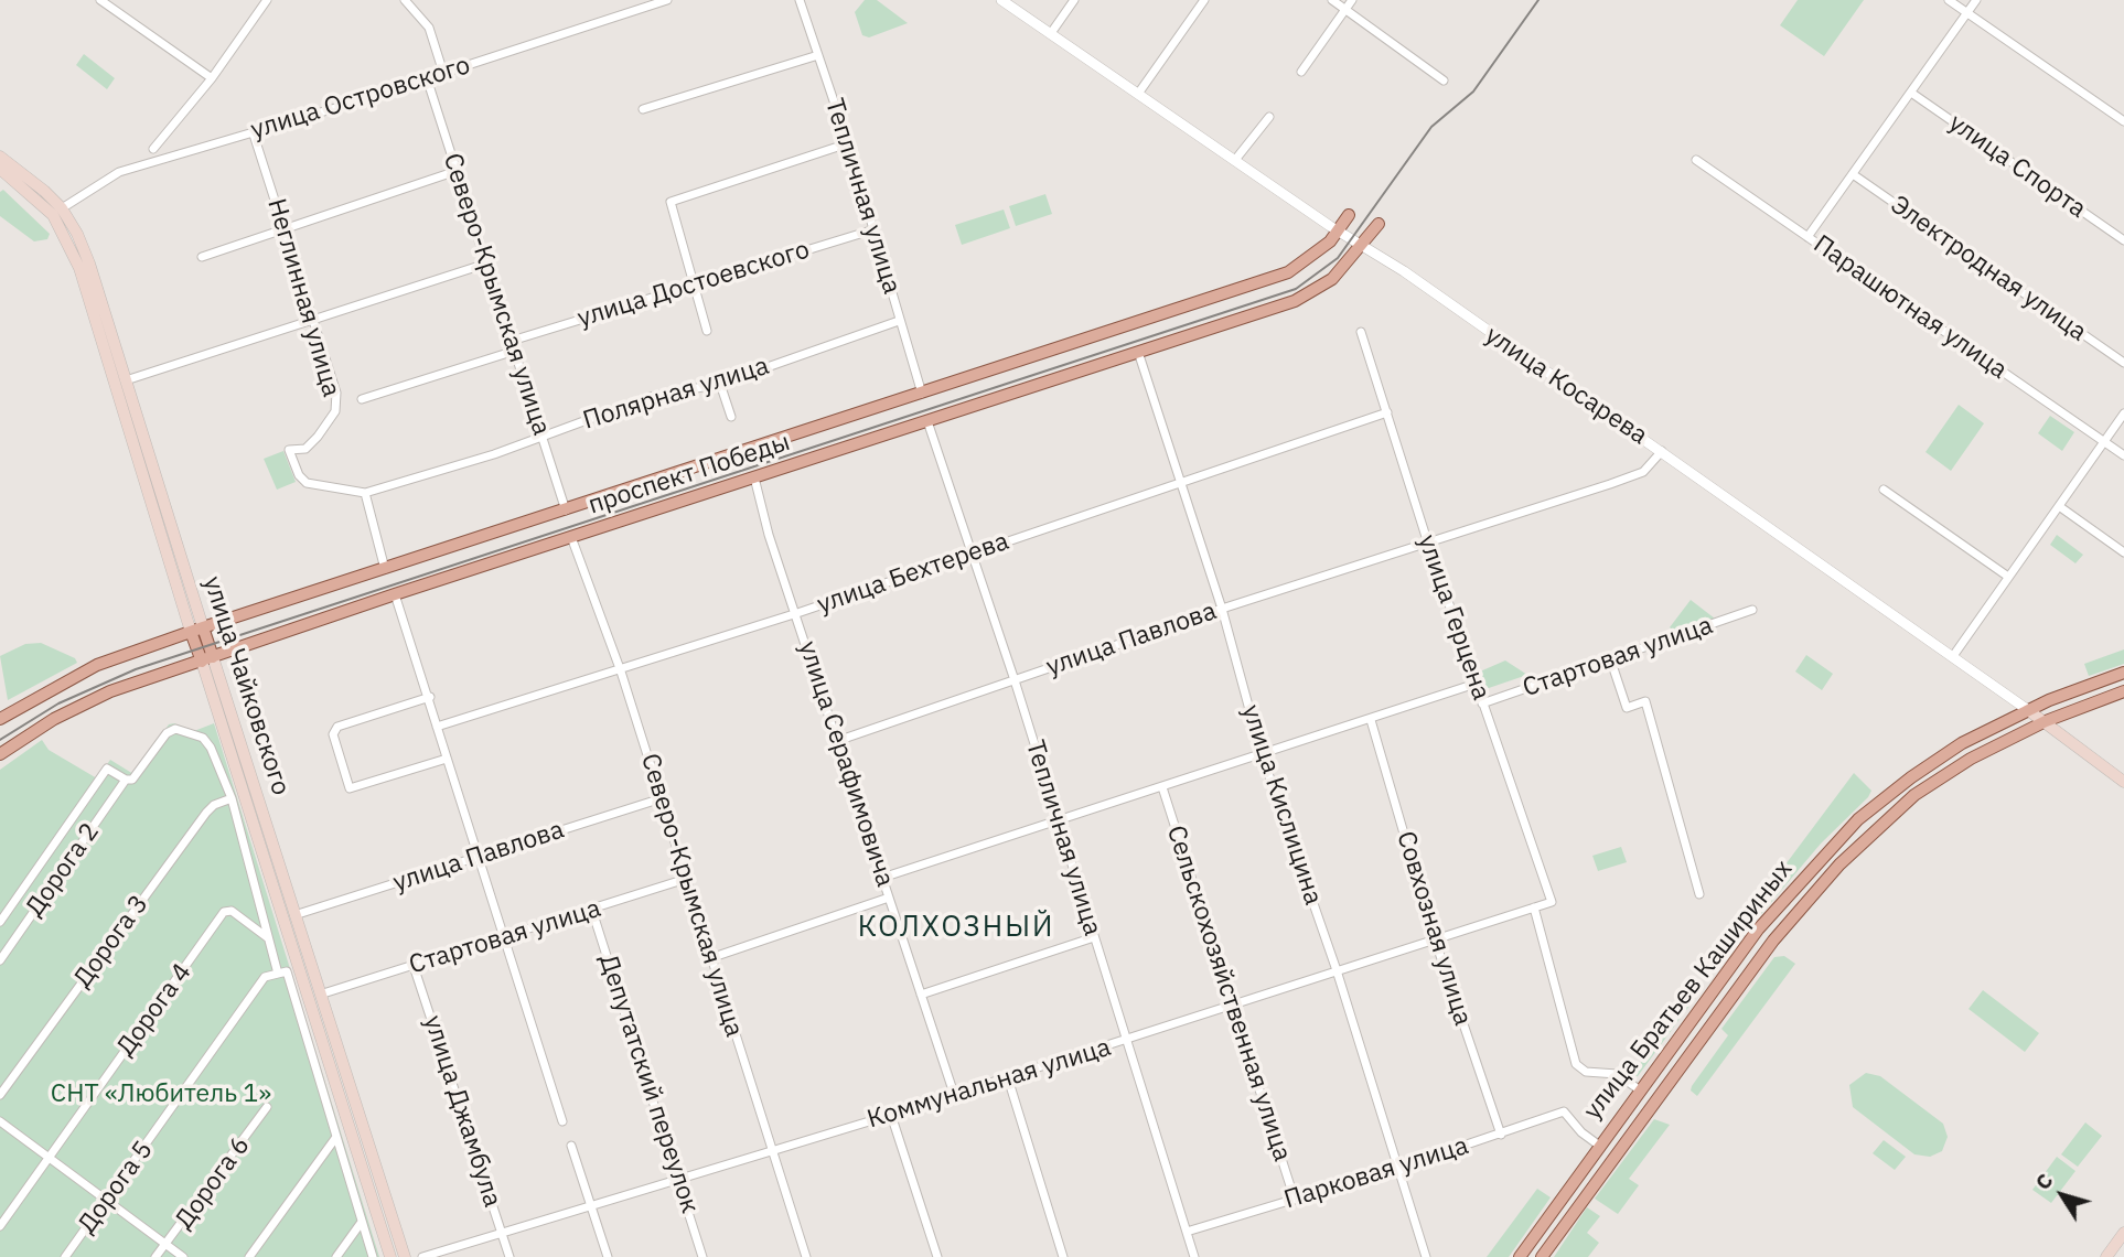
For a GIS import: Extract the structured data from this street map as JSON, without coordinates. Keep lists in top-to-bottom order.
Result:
{
  "streets": {
    "main road": [
      "улица Косарева",
      "проспект Победы",
      "улица Чайковского",
      "улица Братьев Кашириных"
    ],
    "street": [
      "улица Островского",
      "улица Спорта",
      "Тепличная улица",
      "Электродная улица",
      "улица Достоевского",
      "Северо-Крымская улица",
      "Неглинная улица",
      "Парашютная улица",
      "Полярная улица",
      "улица Бехтерева",
      "улица Герцена",
      "улица Павлова",
      "Стартовая улица",
      "улица Серафимовича",
      "улица Кислицина",
      "Дорога 2",
      "Совхозная улица",
      "Дорога 3",
      "Сельскохозяйственная улица",
      "Дорога 4",
      "Депутатский переулок",
      "Коммунальная улица",
      "улица Джамбула",
      "Парковая улица",
      "Дорога 6",
      "Дорога 5"
    ]
  },
  "crossings": [
    ["улица Островского", "Северо-Крымская улица"],
    ["улица Островского", "Неглинная улица"],
    ["улица Островского", "улица Чайковского"],
    ["Тепличная улица", "улица Достоевского"],
    ["Тепличная улица", "Полярная улица"],
    ["Тепличная улица", "проспект Победы"],
    ["Тепличная улица", "улица Бехтерева"],
    ["Тепличная улица", "улица Павлова"],
    ["Тепличная улица", "Коммунальная улица"],
    ["Тепличная улица", "Парковая улица"],
    ["улица Достоевского", "Северо-Крымская улица"],
    ["Северо-Крымская улица", "Полярная улица"],
    ["Северо-Крымская улица", "проспект Победы"],
    ["Северо-Крымская улица", "улица Бехтерева"],
    ["Северо-Крымская улица", "улица Павлова"],
    ["Северо-Крымская улица", "Стартовая улица"],
    ["Северо-Крымская улица", "Коммунальная улица"],
    ["Неглинная улица", "Полярная улица"],
    ["улица Косарева", "проспект Победы"],
    ["улица Косарева", "улица Павлова"],
    ["улица Косарева", "улица Братьев Кашириных"],
    ["проспект Победы", "улица Чайковского"],
    ["проспект Победы", "улица Серафимовича"],
    ["проспект Победы", "улица Кислицина"],
    ["улица Бехтерева", "улица Герцена"],
    ["улица Бехтерева", "улица Серафимовича"],
    ["улица Бехтерева", "улица Кислицина"],
    ["улица Герцена", "улица Павлова"],
    ["улица Герцена", "Стартовая улица"],
    ["улица Герцена", "Коммунальная улица"],
    ["улица Павлова", "улица Чайковского"],
    ["улица Павлова", "улица Серафимовича"],
    ["улица Павлова", "улица Кислицина"],
    ["Стартовая улица", "улица Чайковского"],
    ["Стартовая улица", "Депутатский переулок"],
    ["Стартовая улица", "улица Джамбула"],
    ["улица Серафимовича", "Коммунальная улица"],
    ["улица Кислицина", "Коммунальная улица"],
    ["улица Кислицина", "Парковая улица"],
    ["Дорога 2", "Дорога 3"],
    ["Совхозная улица", "Коммунальная улица"],
    ["Совхозная улица", "Парковая улица"],
    ["улица Братьев Кашириных", "Парковая улица"],
    ["Сельскохозяйственная улица", "Коммунальная улица"],
    ["Сельскохозяйственная улица", "Парковая улица"],
    ["Депутатский переулок", "Коммунальная улица"],
    ["Коммунальная улица", "улица Джамбула"]
  ],
  "districts": ["КОЛХОЗНЫЙ"],
  "parks": ["СНТ «Любитель 1»"],
  "north": "top left"
}
